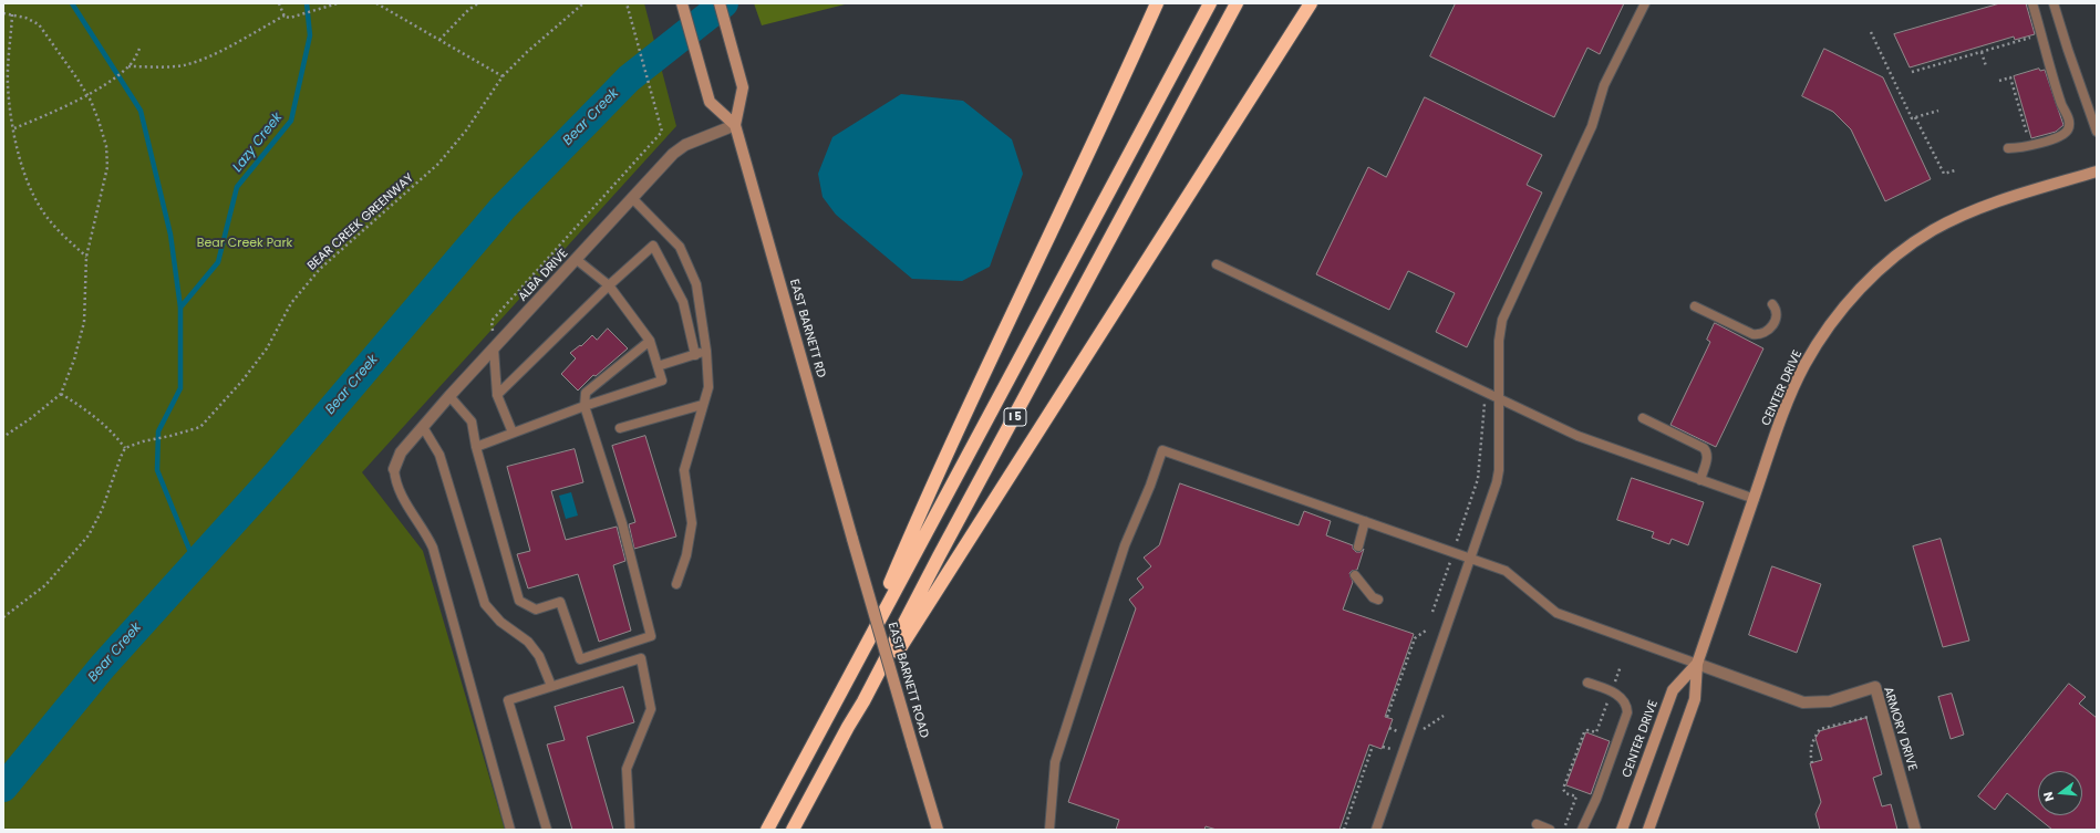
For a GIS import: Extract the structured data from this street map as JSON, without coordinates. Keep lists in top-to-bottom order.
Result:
{
  "streets": {
    "highway": ["I 5"],
    "main road": ["EAST BARNETT RD", "CENTER DRIVE", "EAST BARNETT ROAD"],
    "street": ["ALBA DRIVE", "ARMORY DRIVE"],
    "path": ["BEAR CREEK GREENWAY"]
  },
  "crossings": [
    ["ALBA DRIVE", "EAST BARNETT RD"],
    ["EAST BARNETT RD", "EAST BARNETT ROAD"],
    ["CENTER DRIVE", "ARMORY DRIVE"]
  ],
  "water": ["Bear Creek", "Lazy Creek"],
  "parks": ["Bear Creek Park"],
  "north": "left"
}
